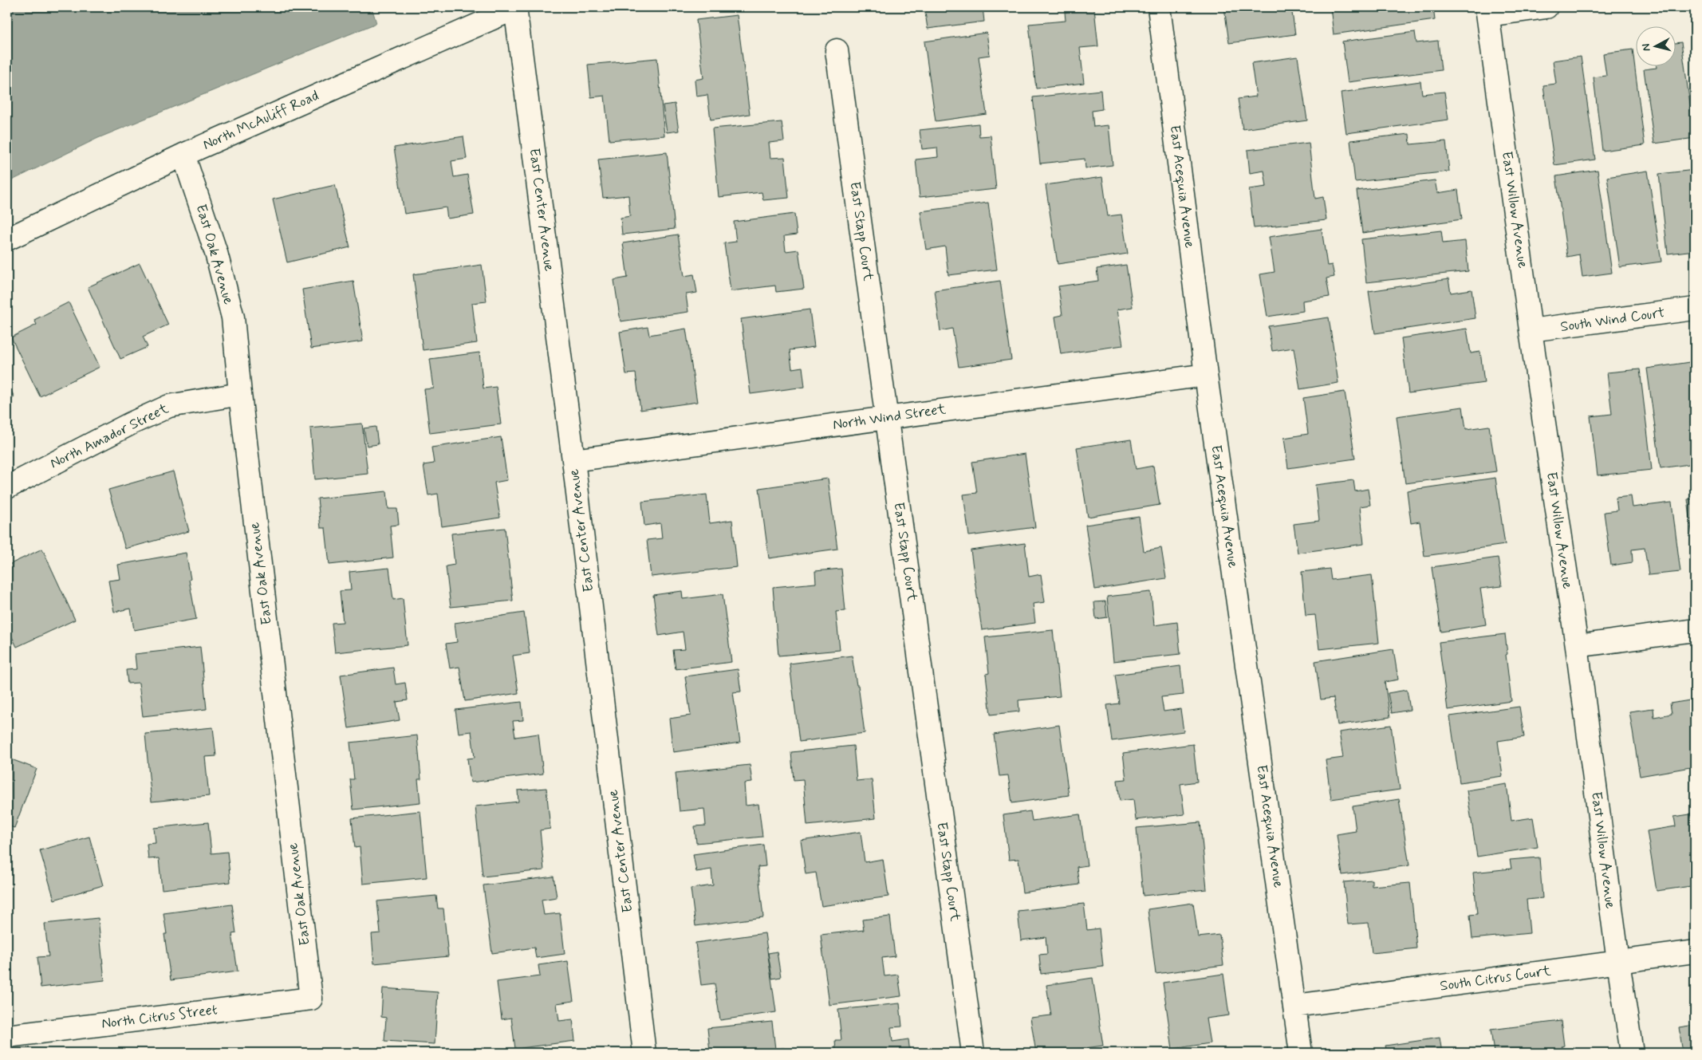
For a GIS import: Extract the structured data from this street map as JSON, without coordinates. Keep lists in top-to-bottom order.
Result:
{
  "streets": {
    "street": [
      "North McAuliff Road",
      "East Acequia Avenue",
      "East Center Avenue",
      "East Willow Avenue",
      "East Stapp Court",
      "East Oak Avenue",
      "South Wind Court",
      "North Wind Street",
      "North Amador Street",
      "South Citrus Court",
      "North Citrus Street"
    ]
  },
  "crossings": [
    ["North McAuliff Road", "East Center Avenue"],
    ["North McAuliff Road", "East Oak Avenue"],
    ["East Acequia Avenue", "North Wind Street"],
    ["East Acequia Avenue", "South Citrus Court"],
    ["East Center Avenue", "North Wind Street"],
    ["East Willow Avenue", "South Wind Court"],
    ["East Willow Avenue", "South Citrus Court"],
    ["East Stapp Court", "North Wind Street"],
    ["East Oak Avenue", "North Amador Street"],
    ["East Oak Avenue", "North Citrus Street"]
  ],
  "north": "left"
}
